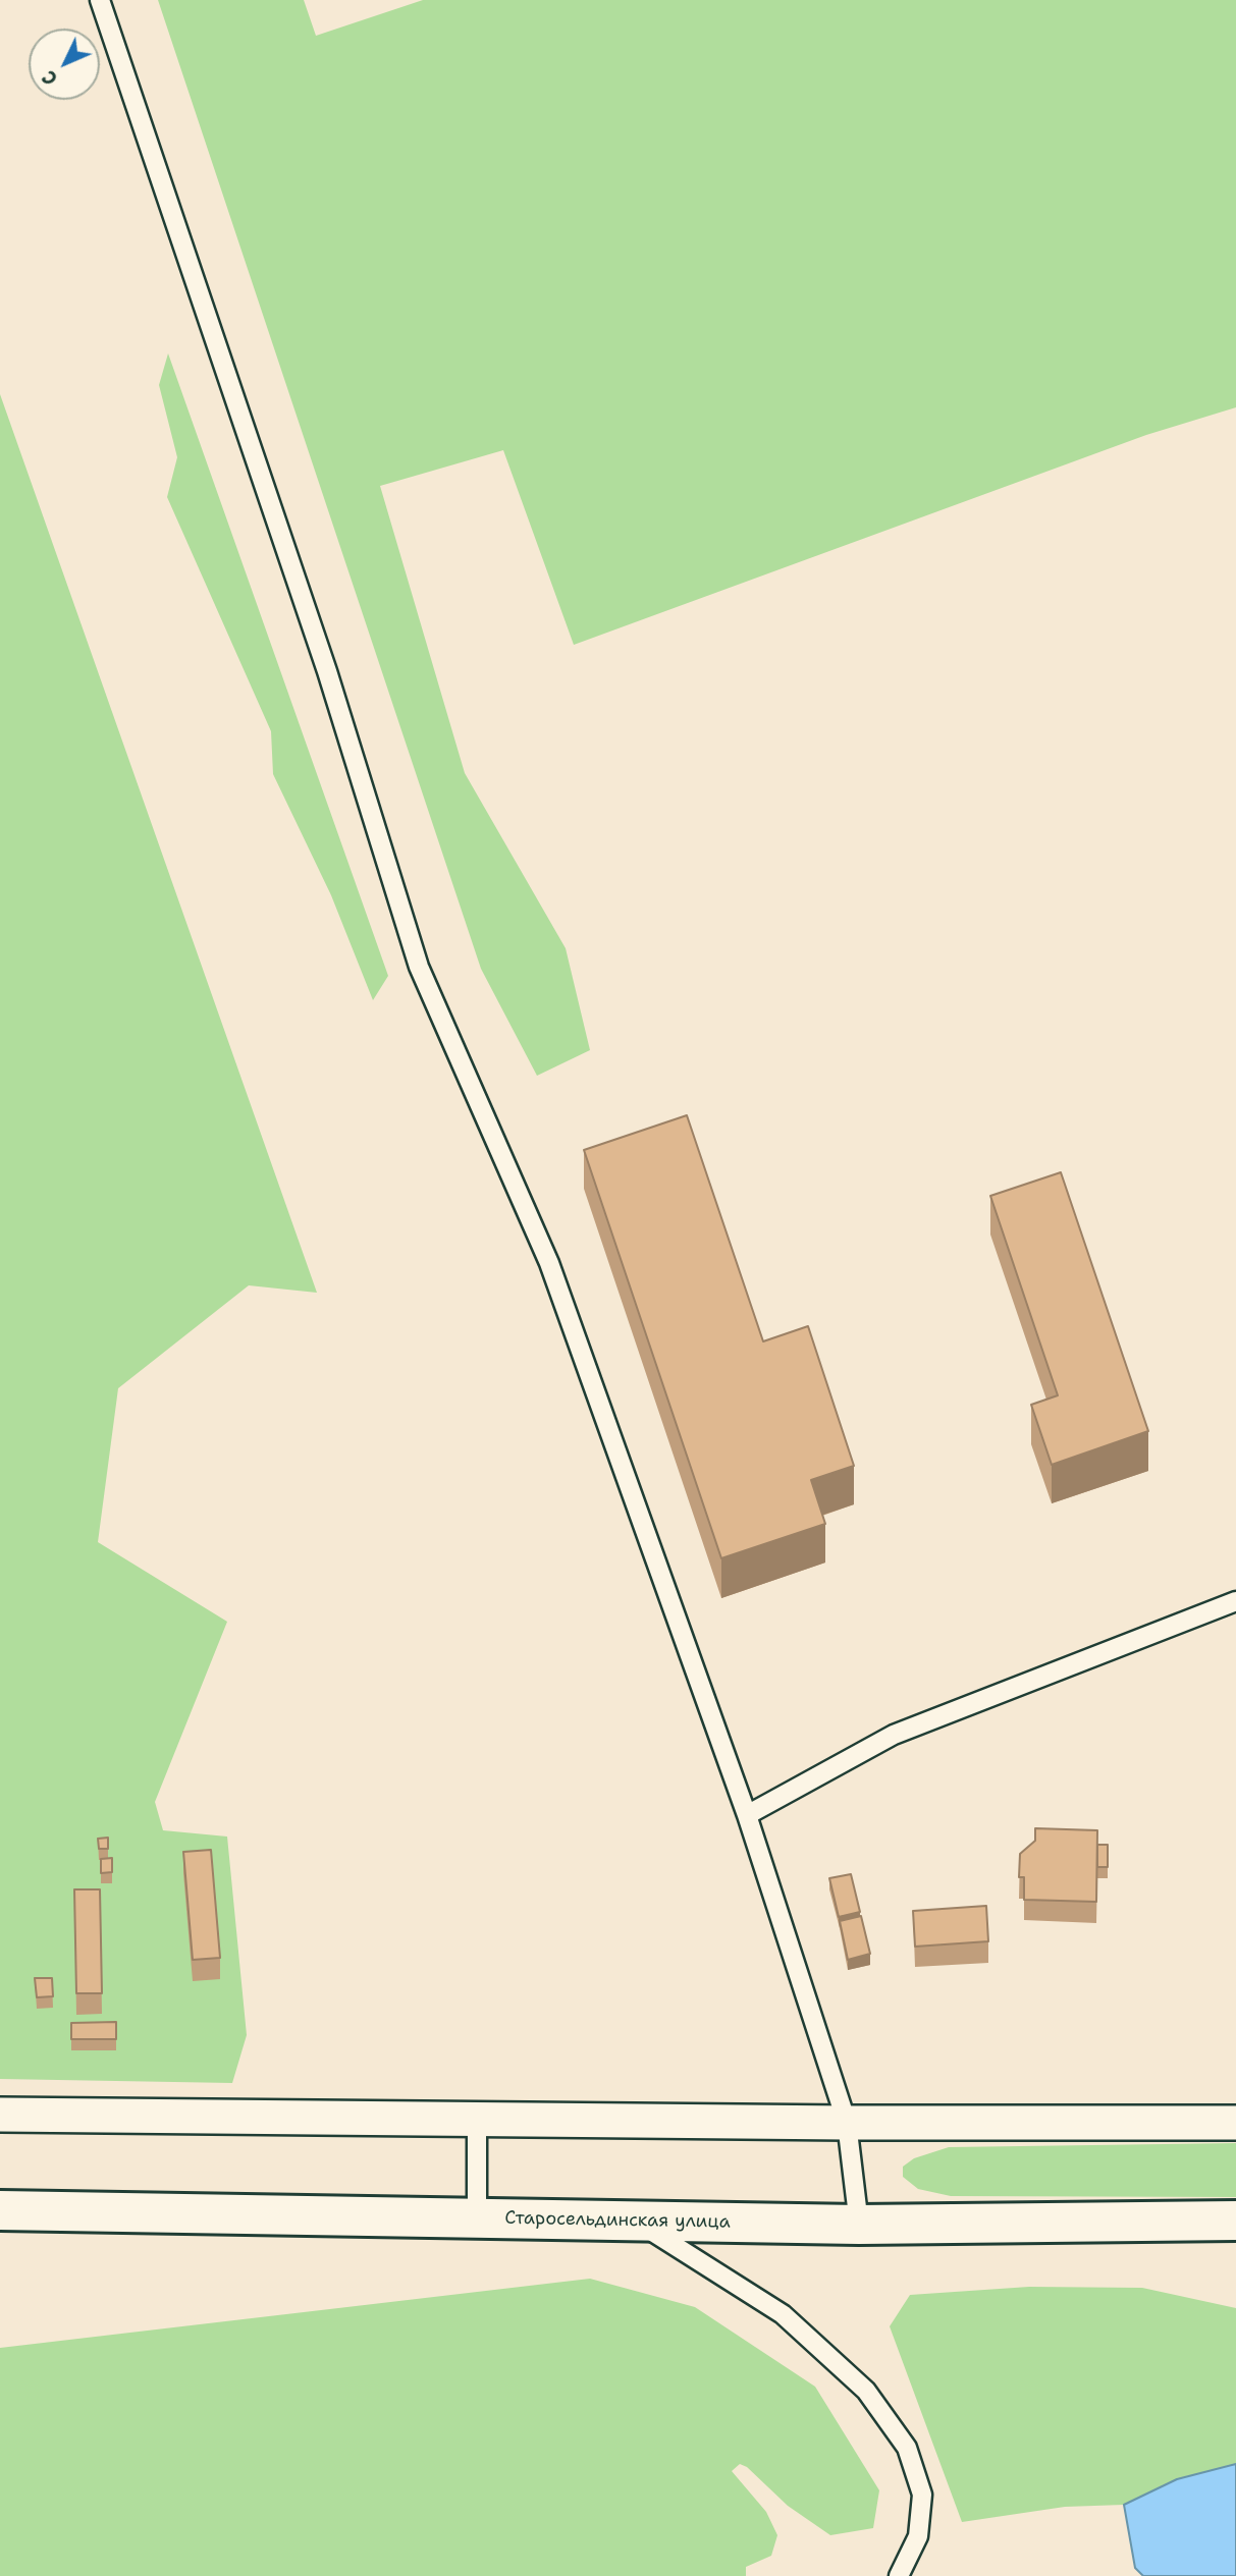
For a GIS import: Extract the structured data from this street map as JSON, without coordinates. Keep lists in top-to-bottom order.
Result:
{
  "streets": {
    "main road": ["Старосельдинская улица"]
  },
  "north": "bottom left"
}
